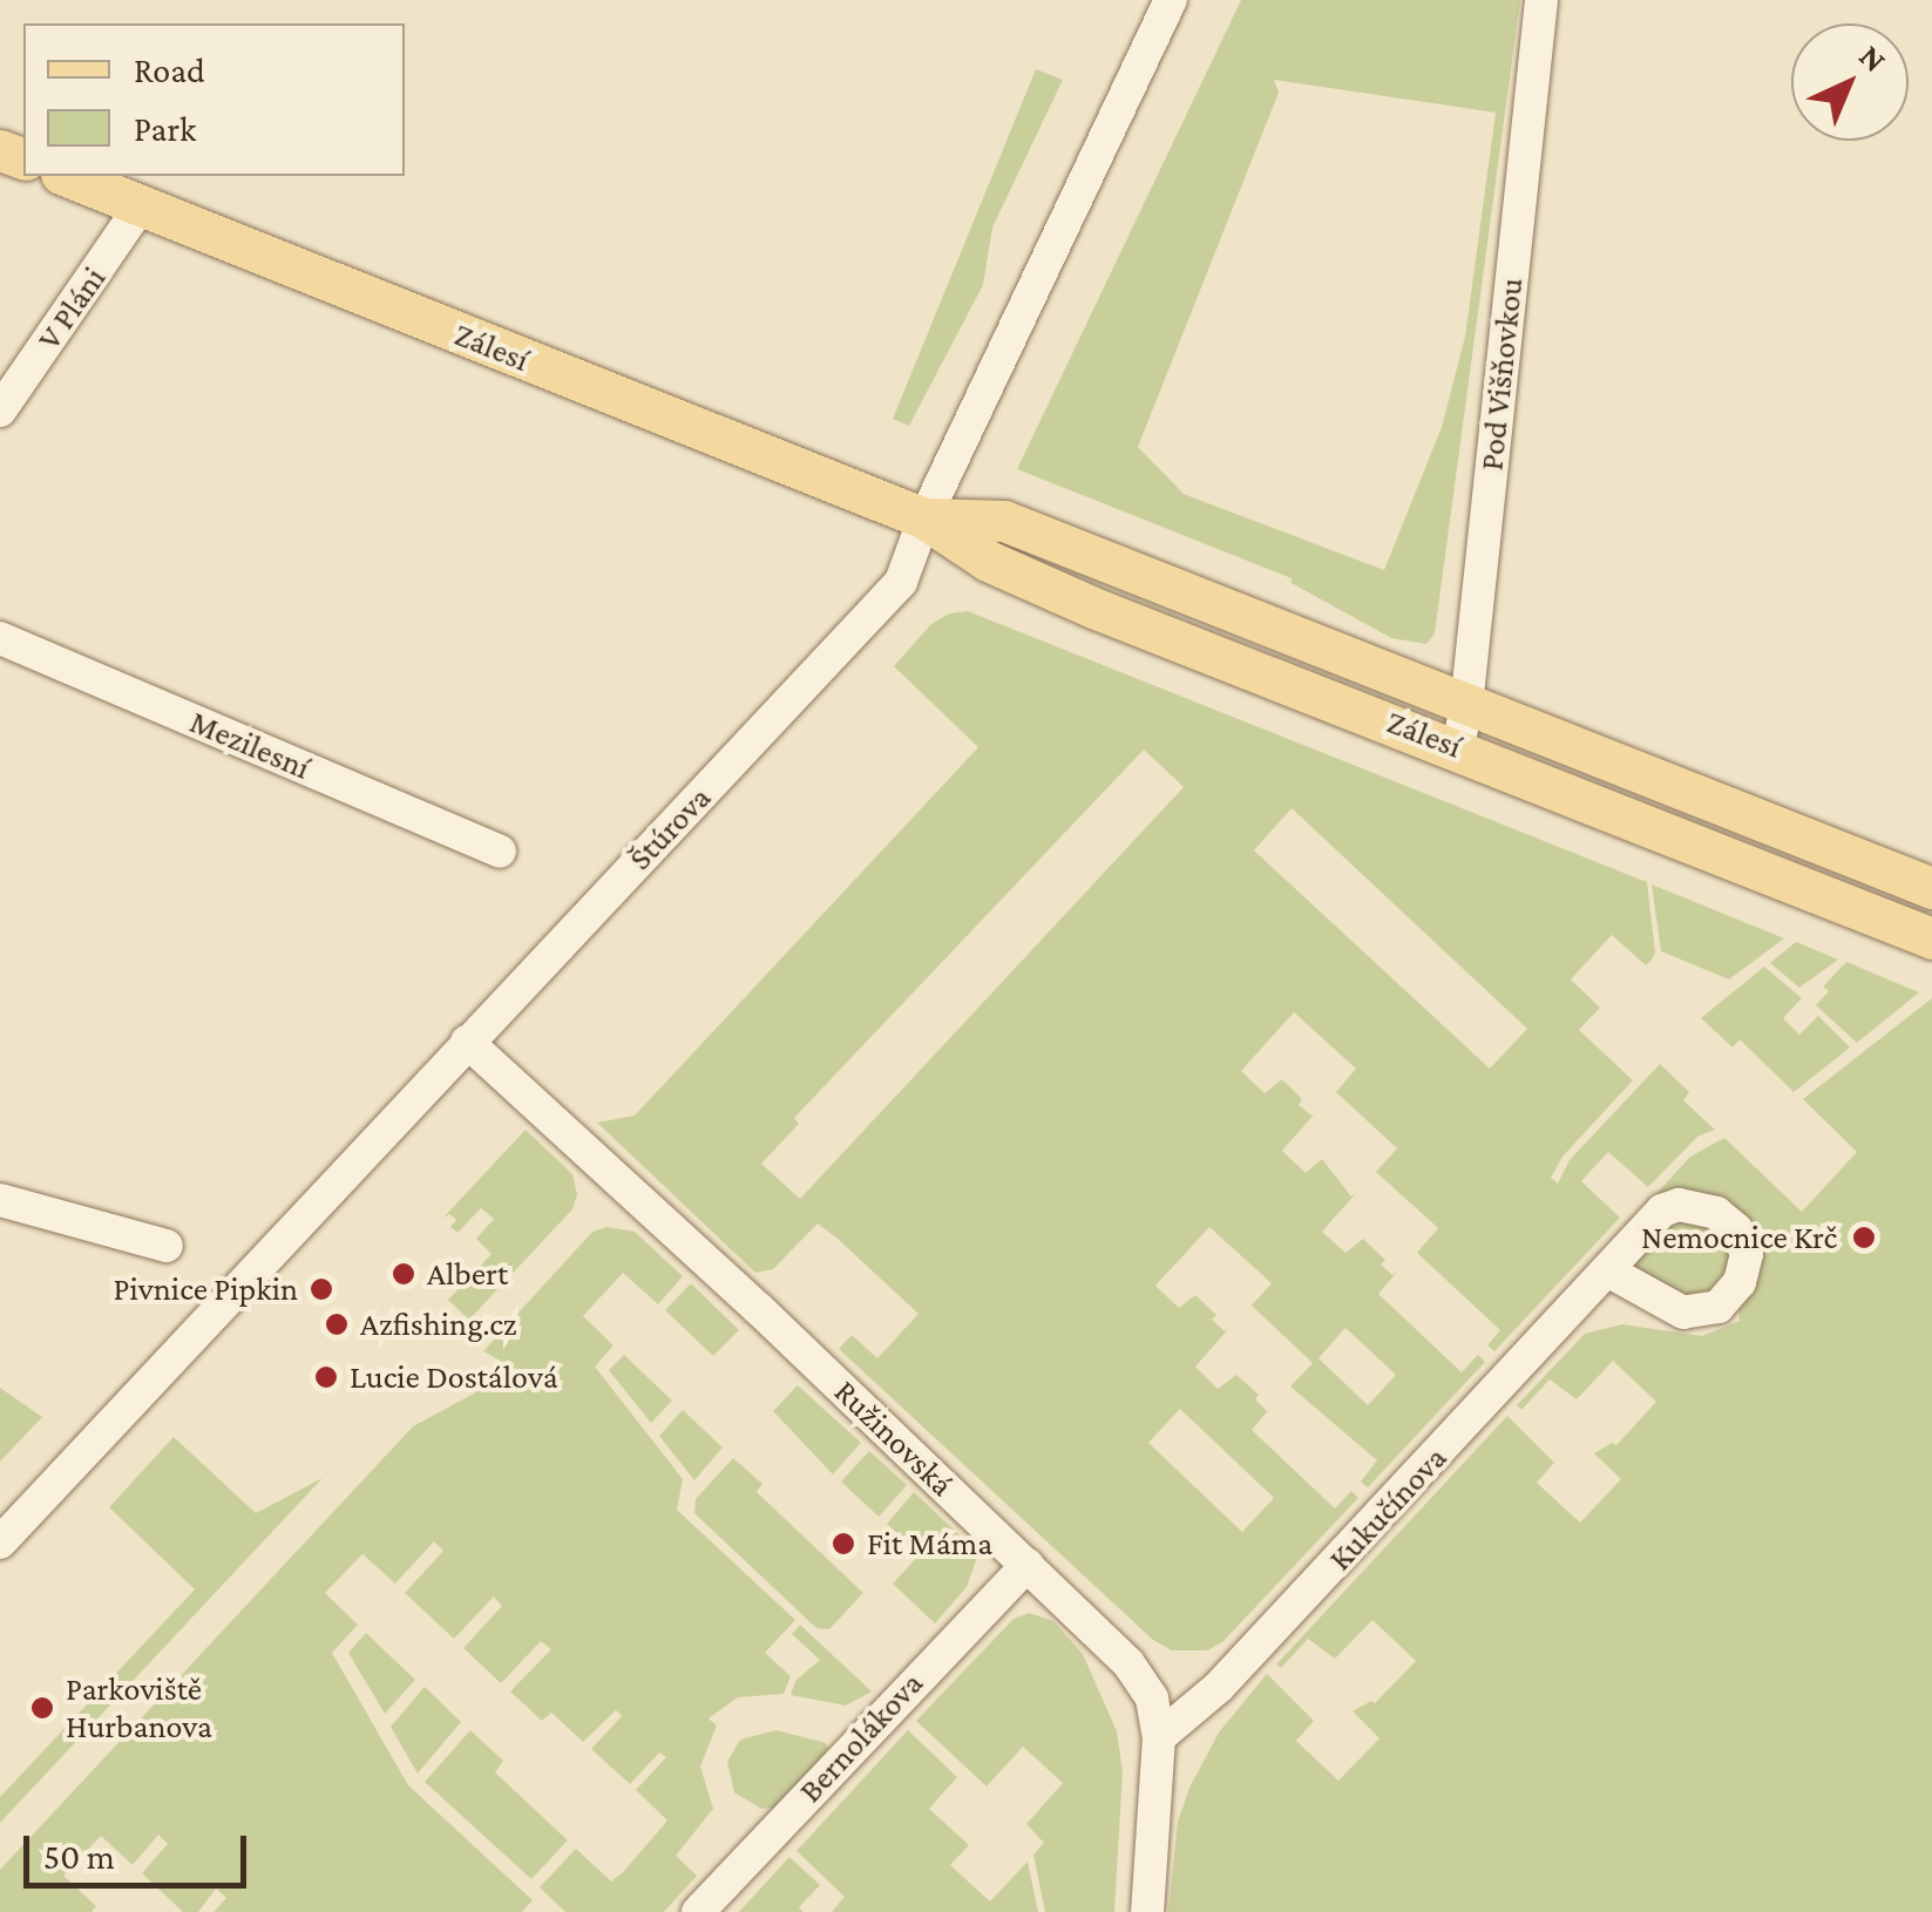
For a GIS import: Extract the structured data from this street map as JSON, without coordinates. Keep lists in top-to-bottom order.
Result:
{
  "streets": {
    "main road": ["Zálesí"],
    "street": [
      "V Pláni",
      "Pod Višňovkou",
      "Mezilesní",
      "Štúrova",
      "Ružinovská",
      "Kukučínova",
      "Bernolákova"
    ]
  },
  "crossings": [
    ["V Pláni", "Zálesí"],
    ["Zálesí", "Pod Višňovkou"],
    ["Zálesí", "Štúrova"],
    ["Štúrova", "Ružinovská"],
    ["Ružinovská", "Kukučínova"],
    ["Ružinovská", "Bernolákova"]
  ],
  "places": [
    "Nemocnice Krč",
    "Albert",
    "Pivnice Pipkin",
    "Azfishing.cz",
    "Lucie Dostálová",
    "Fit Máma",
    "Parkoviště Hurbanova"
  ],
  "legend": ["Road", "Park"],
  "scale_bar": "50 m",
  "north": "top right"
}
